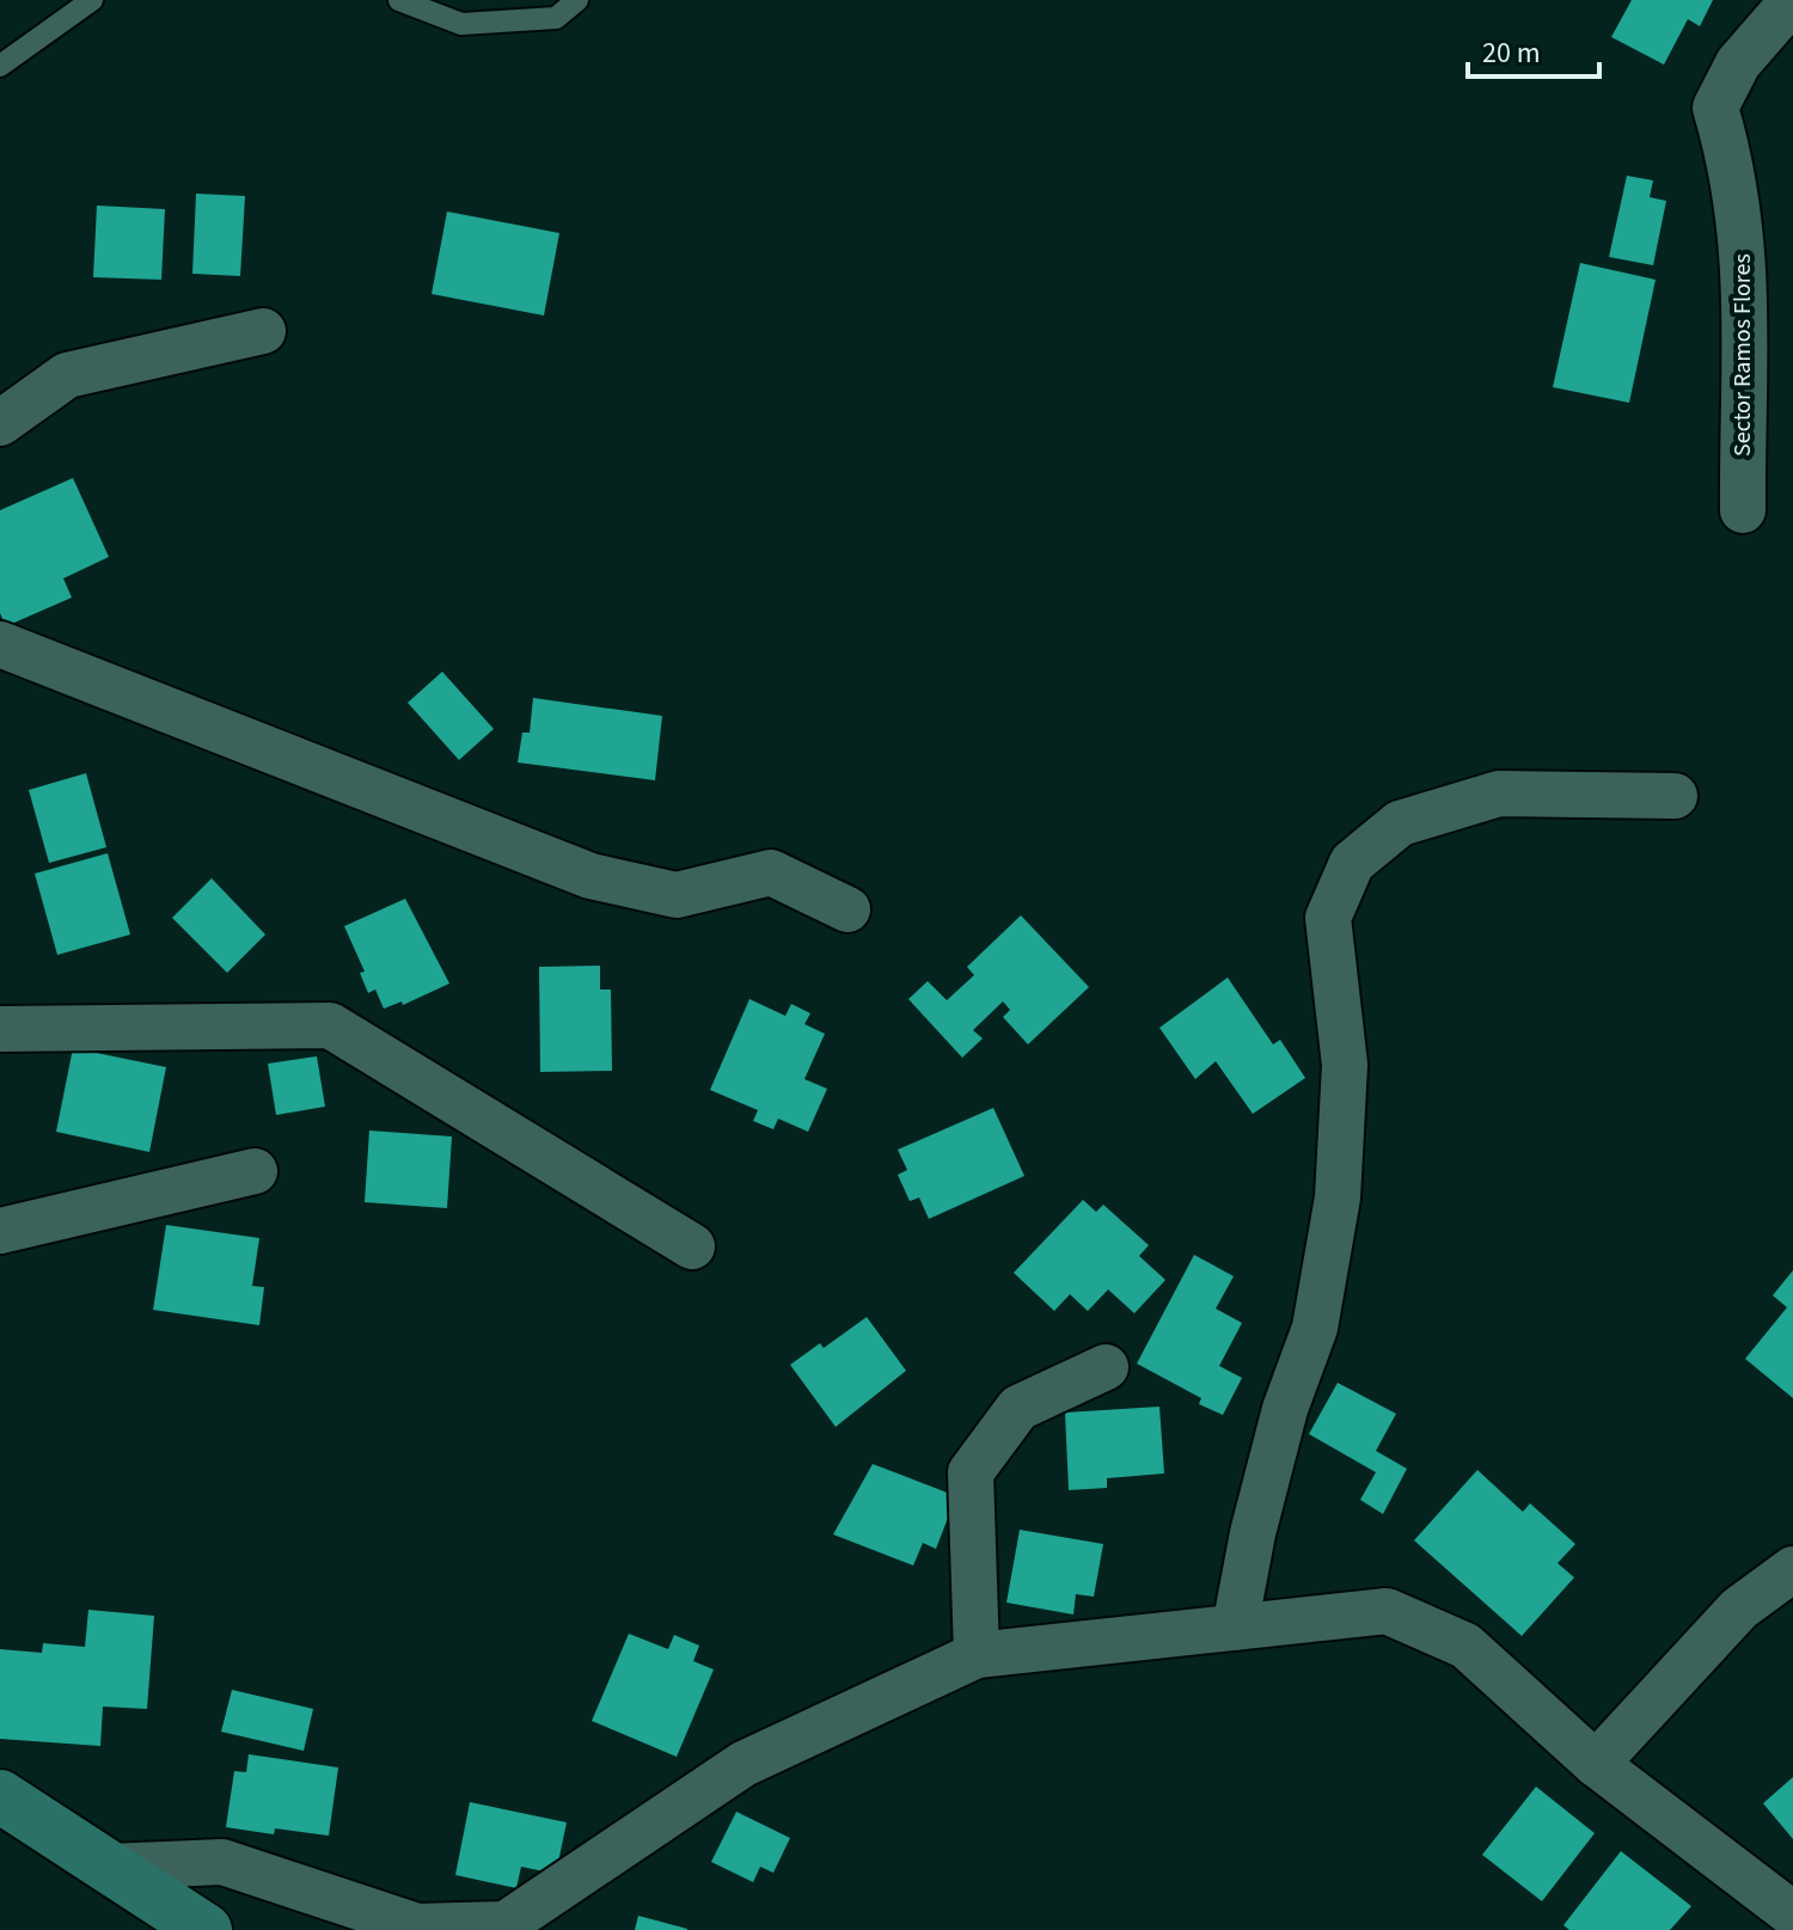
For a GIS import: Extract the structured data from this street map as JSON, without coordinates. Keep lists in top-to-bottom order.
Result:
{
  "streets": {
    "street": ["Sector Ramos Flores"]
  },
  "scale_bar": "20 m"
}
